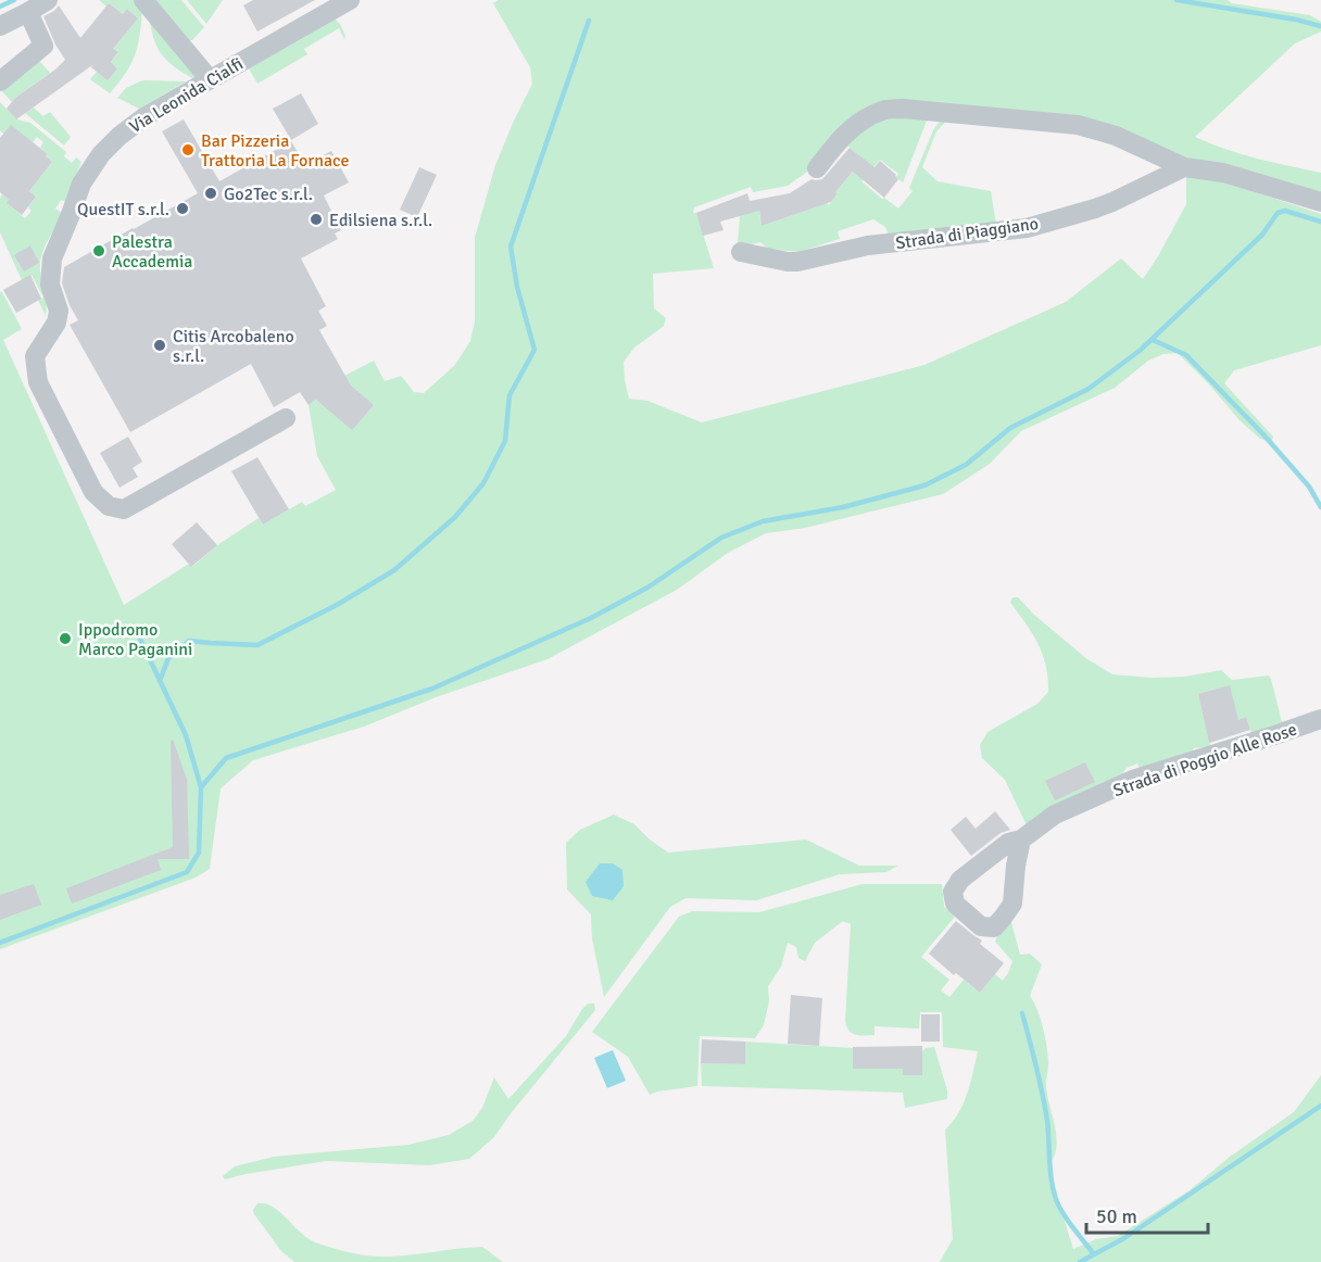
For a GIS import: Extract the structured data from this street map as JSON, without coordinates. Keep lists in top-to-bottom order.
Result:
{
  "streets": {
    "street": ["Via Leonida Cialfi", "Strada di Piaggiano", "Strada di Poggio Alle Rose"]
  },
  "places": [
    "Bar Pizzeria Trattoria La Fornace",
    "Go2Tec s.r.l.",
    "QuestIT s.r.l.",
    "Edilsiena s.r.l.",
    "Palestra Accademia",
    "Citis Arcobaleno s.r.l.",
    "Ippodromo Marco Paganini"
  ],
  "scale_bar": "50 m"
}
